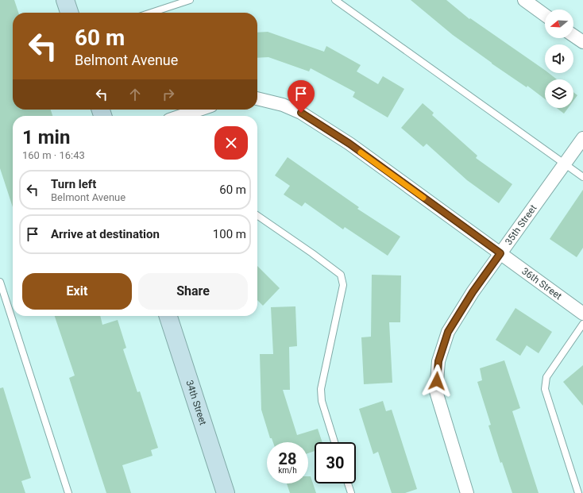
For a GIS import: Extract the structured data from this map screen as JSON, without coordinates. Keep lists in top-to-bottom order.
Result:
{
  "streets": {
    "main road": ["34th Street"],
    "street": ["35th Street", "36th Street"]
  },
  "crossings": [
    ["35th Street", "36th Street"]
  ],
  "north": "left",
  "page": {
    "turn": ["60 m", "Belmont Avenue"],
    "heading": ["1 min", "160 m · 16:43"],
    "list": [
      {
        "name": "Turn left",
        "note": "Belmont Avenue",
        "value": "60 m"
      },
      {
        "name": "Arrive at destination",
        "value": "100 m"
      }
    ],
    "buttons": ["Exit", "Share"],
    "speed": "28 km/h",
    "limit": "30"
  }
}
